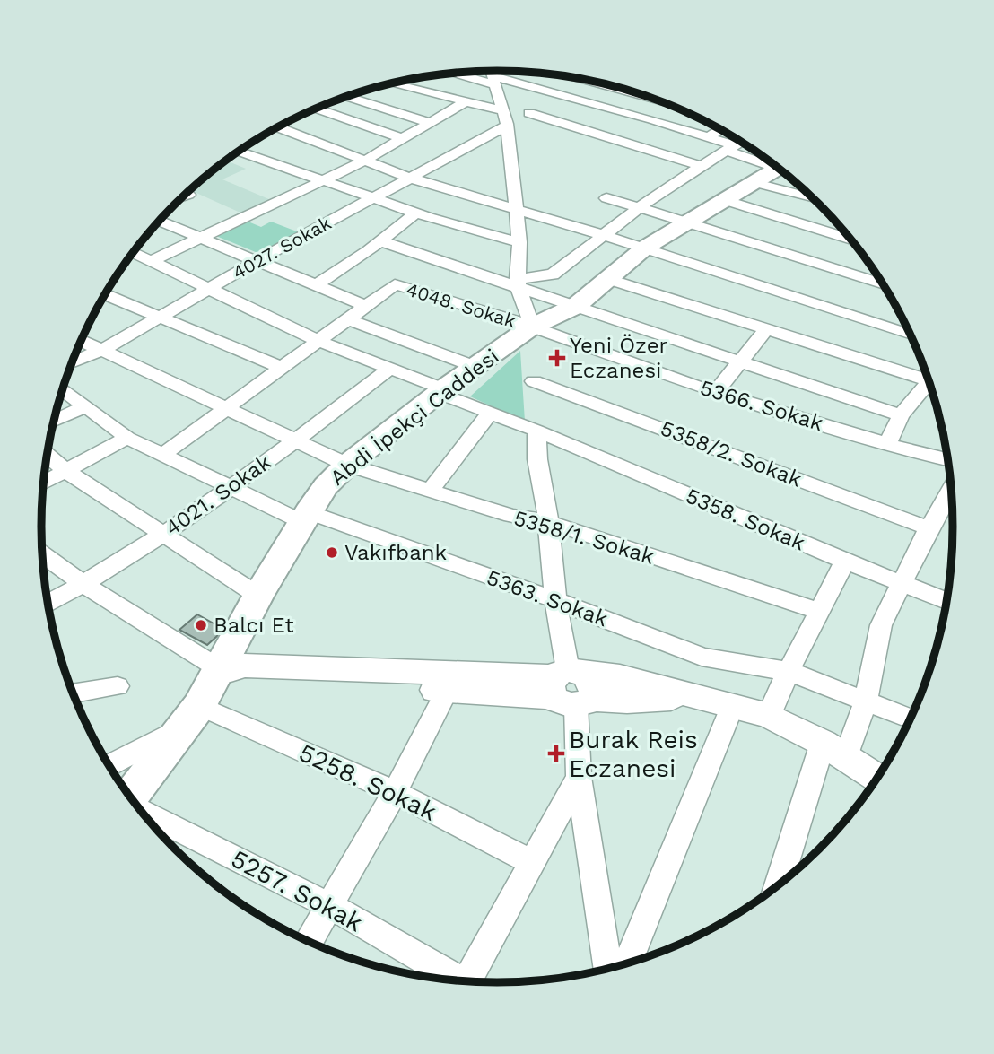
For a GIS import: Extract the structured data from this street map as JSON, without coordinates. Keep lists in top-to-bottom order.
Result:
{
  "streets": {
    "main road": ["Abdi İpekçi Caddesi"],
    "street": [
      "4027. Sokak",
      "4048. Sokak",
      "5366. Sokak",
      "5358/2. Sokak",
      "4021. Sokak",
      "5358. Sokak",
      "5358/1. Sokak",
      "5363. Sokak",
      "5258. Sokak",
      "5257. Sokak"
    ]
  },
  "crossings": [
    ["4027. Sokak", "5358/1. Sokak"],
    ["4048. Sokak", "5366. Sokak"],
    ["4048. Sokak", "Abdi İpekçi Caddesi"],
    ["5366. Sokak", "Abdi İpekçi Caddesi"],
    ["Abdi İpekçi Caddesi", "5358/1. Sokak"],
    ["Abdi İpekçi Caddesi", "5363. Sokak"],
    ["Abdi İpekçi Caddesi", "5258. Sokak"],
    ["4021. Sokak", "5358/1. Sokak"],
    ["4021. Sokak", "5363. Sokak"]
  ],
  "places": {
    "health": ["Yeni Özer Eczanesi", "Burak Reis Eczanesi"],
    "other": ["Vakıfbank", "Balcı Et"]
  }
}
